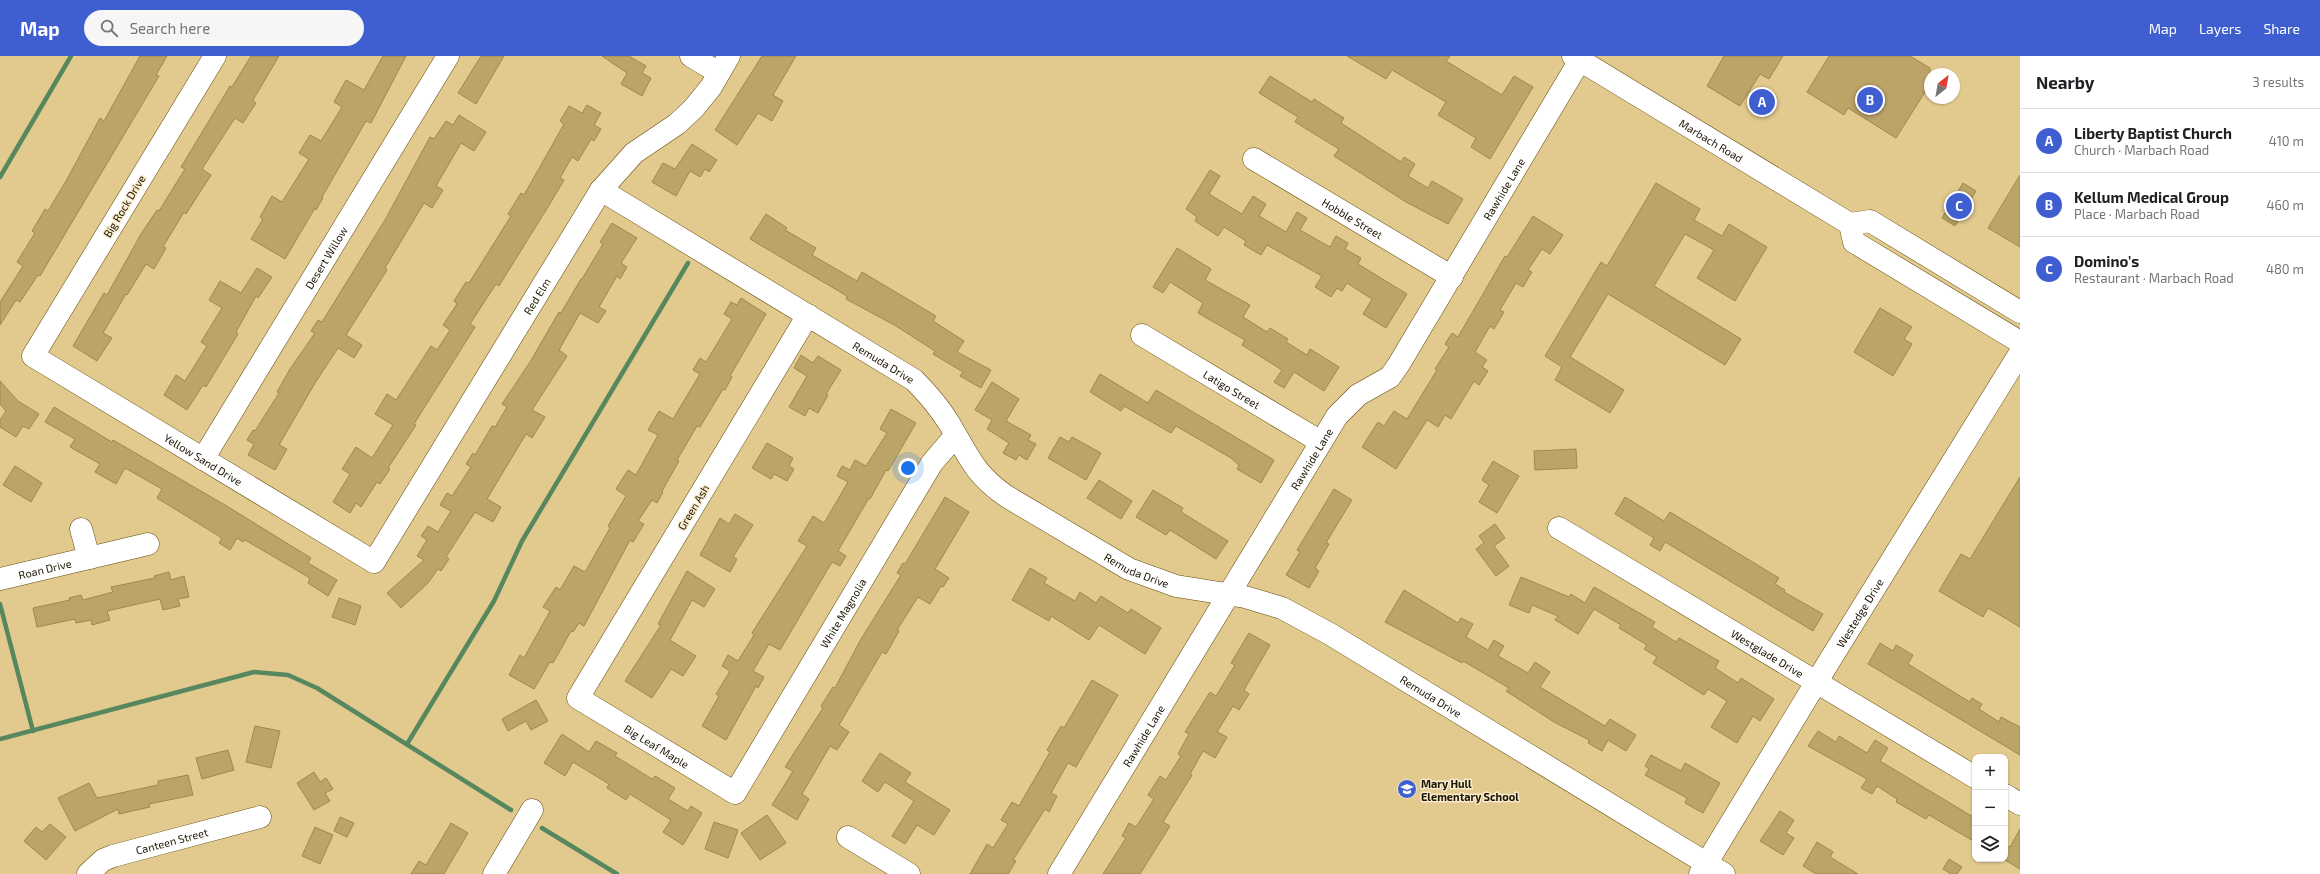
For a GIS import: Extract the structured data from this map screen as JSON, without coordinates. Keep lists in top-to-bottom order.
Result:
{
  "streets": {
    "street": [
      "Marbach Road",
      "Rawhide Lane",
      "Big Rock Drive",
      "Hobble Street",
      "Desert Willow",
      "Red Elm",
      "Remuda Drive",
      "Latigo Street",
      "Yellow Sand Drive",
      "Green Ash",
      "Roan Drive",
      "White Magnolia",
      "Westedge Drive",
      "Westglade Drive",
      "Big Leaf Maple",
      "Canteen Street"
    ]
  },
  "crossings": [
    ["Marbach Road", "Rawhide Lane"],
    ["Rawhide Lane", "Hobble Street"],
    ["Rawhide Lane", "Remuda Drive"],
    ["Rawhide Lane", "Latigo Street"],
    ["Big Rock Drive", "Yellow Sand Drive"],
    ["Desert Willow", "Yellow Sand Drive"],
    ["Red Elm", "Remuda Drive"],
    ["Red Elm", "Yellow Sand Drive"],
    ["Remuda Drive", "Green Ash"],
    ["Remuda Drive", "White Magnolia"],
    ["Remuda Drive", "Westedge Drive"],
    ["Green Ash", "Big Leaf Maple"],
    ["White Magnolia", "Big Leaf Maple"],
    ["Westedge Drive", "Westglade Drive"]
  ],
  "places": {
    "school or university": ["Mary Hull Elementary School"]
  },
  "north": "top right",
  "page": {
    "header": "Map",
    "search": "Search here",
    "nav": ["Map", "Layers", "Share"],
    "heading": ["Nearby", "3 results"],
    "pins": ["B", "A", "C"],
    "list": [
      {
        "mark": "A",
        "name": "Liberty Baptist Church",
        "note": "Church · Marbach Road",
        "value": "410 m"
      },
      {
        "mark": "B",
        "name": "Kellum Medical Group",
        "note": "Place · Marbach Road",
        "value": "460 m"
      },
      {
        "mark": "C",
        "name": "Domino's",
        "note": "Restaurant · Marbach Road",
        "value": "480 m"
      }
    ],
    "map_buttons": ["+", "−"]
  }
}
